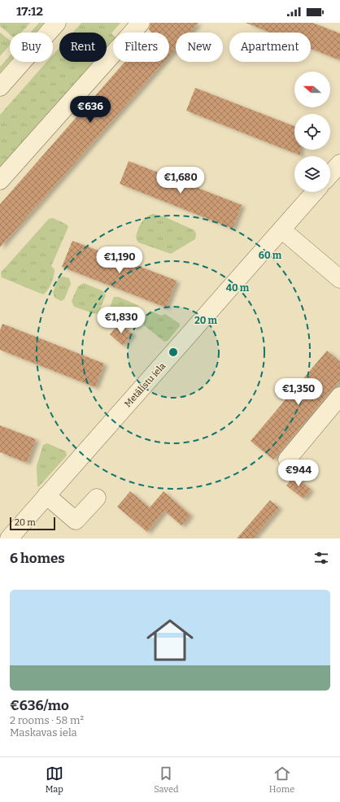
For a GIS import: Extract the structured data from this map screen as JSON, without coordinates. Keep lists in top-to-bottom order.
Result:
{
  "streets": {
    "street": ["Metālistu iela"]
  },
  "scale_bar": "20 m",
  "north": "left",
  "page": {
    "status": "17:12",
    "chip": [
      "Buy",
      "Rent",
      "Filters",
      "New",
      "Apartment"
    ],
    "price": [
      "€636",
      "€1,680",
      "€1,190",
      "€1,830",
      "€1,350",
      "€944"
    ],
    "scale": "20 m",
    "heading": "6 homes",
    "list": [
      {
        "name": "€636/mo",
        "note": "2 rooms · 58 m² · Maskavas iela"
      }
    ],
    "tabs": ["Map", "Saved", "Home"]
  },
  "rings": ["60 m", "40 m", "20 m"]
}
